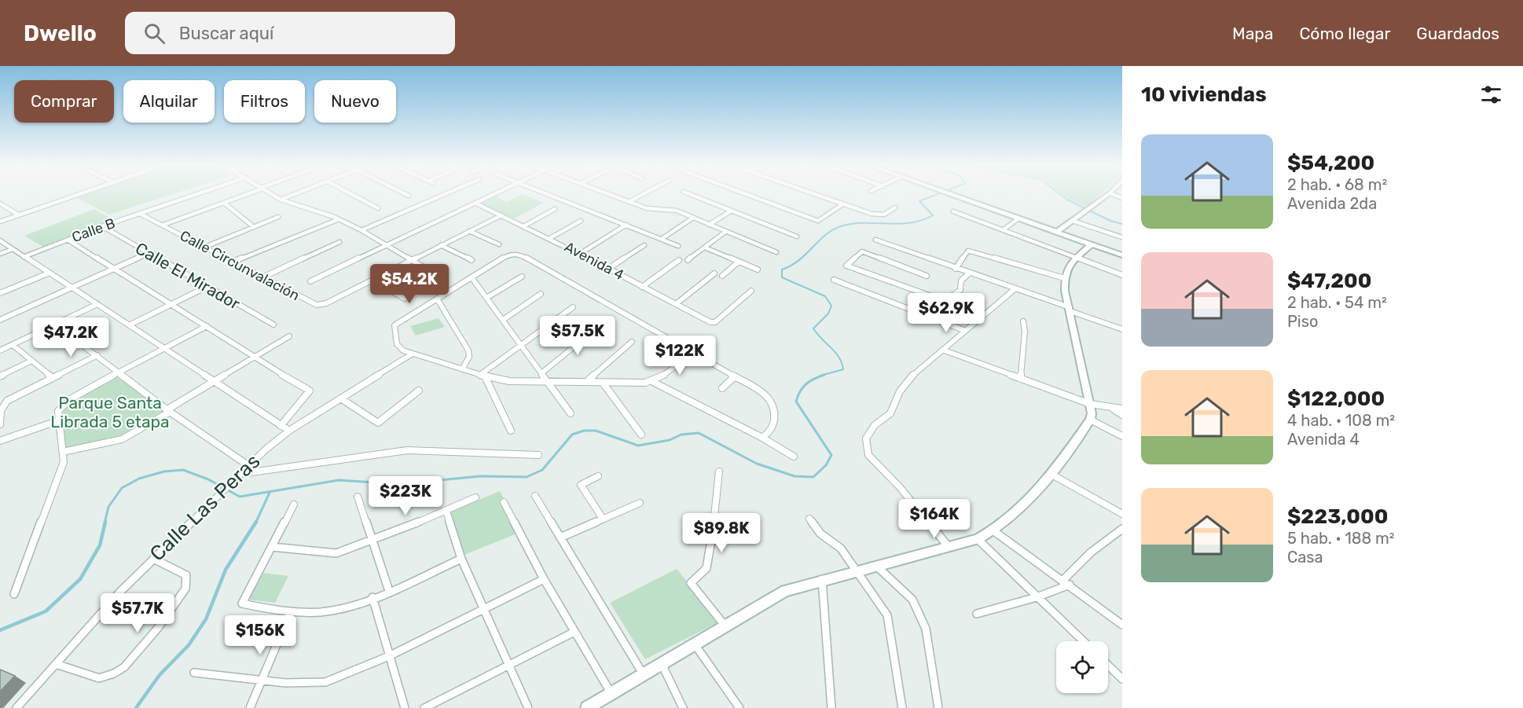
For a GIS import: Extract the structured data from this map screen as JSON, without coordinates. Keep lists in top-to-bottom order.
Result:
{
  "streets": {
    "street": [
      "Calle B",
      "Avenida 4",
      "Calle Circunvalación",
      "Calle El Mirador",
      "Calle Las Peras"
    ]
  },
  "crossings": [
    ["Calle B", "Calle Circunvalación"],
    ["Calle B", "Calle El Mirador"]
  ],
  "parks": ["Parque Santa Librada 5 etapa"],
  "page": {
    "header": "Dwello",
    "search": "Buscar aquí",
    "nav": ["Mapa", "Cómo llegar", "Guardados"],
    "heading": "10 viviendas",
    "chip": [
      "Comprar",
      "Alquilar",
      "Filtros",
      "Nuevo"
    ],
    "list": [
      {
        "name": "$54,200",
        "note": "2 hab. · 68 m² · Avenida 2da"
      },
      {
        "name": "$47,200",
        "note": "2 hab. · 54 m² · Piso"
      },
      {
        "name": "$122,000",
        "note": "4 hab. · 108 m² · Avenida 4"
      },
      {
        "name": "$223,000",
        "note": "5 hab. · 188 m² · Casa"
      }
    ],
    "price": [
      "$54.2K",
      "$62.9K",
      "$57.5K",
      "$47.2K",
      "$122K",
      "$223K",
      "$164K",
      "$89.8K",
      "$57.7K",
      "$156K"
    ]
  }
}
